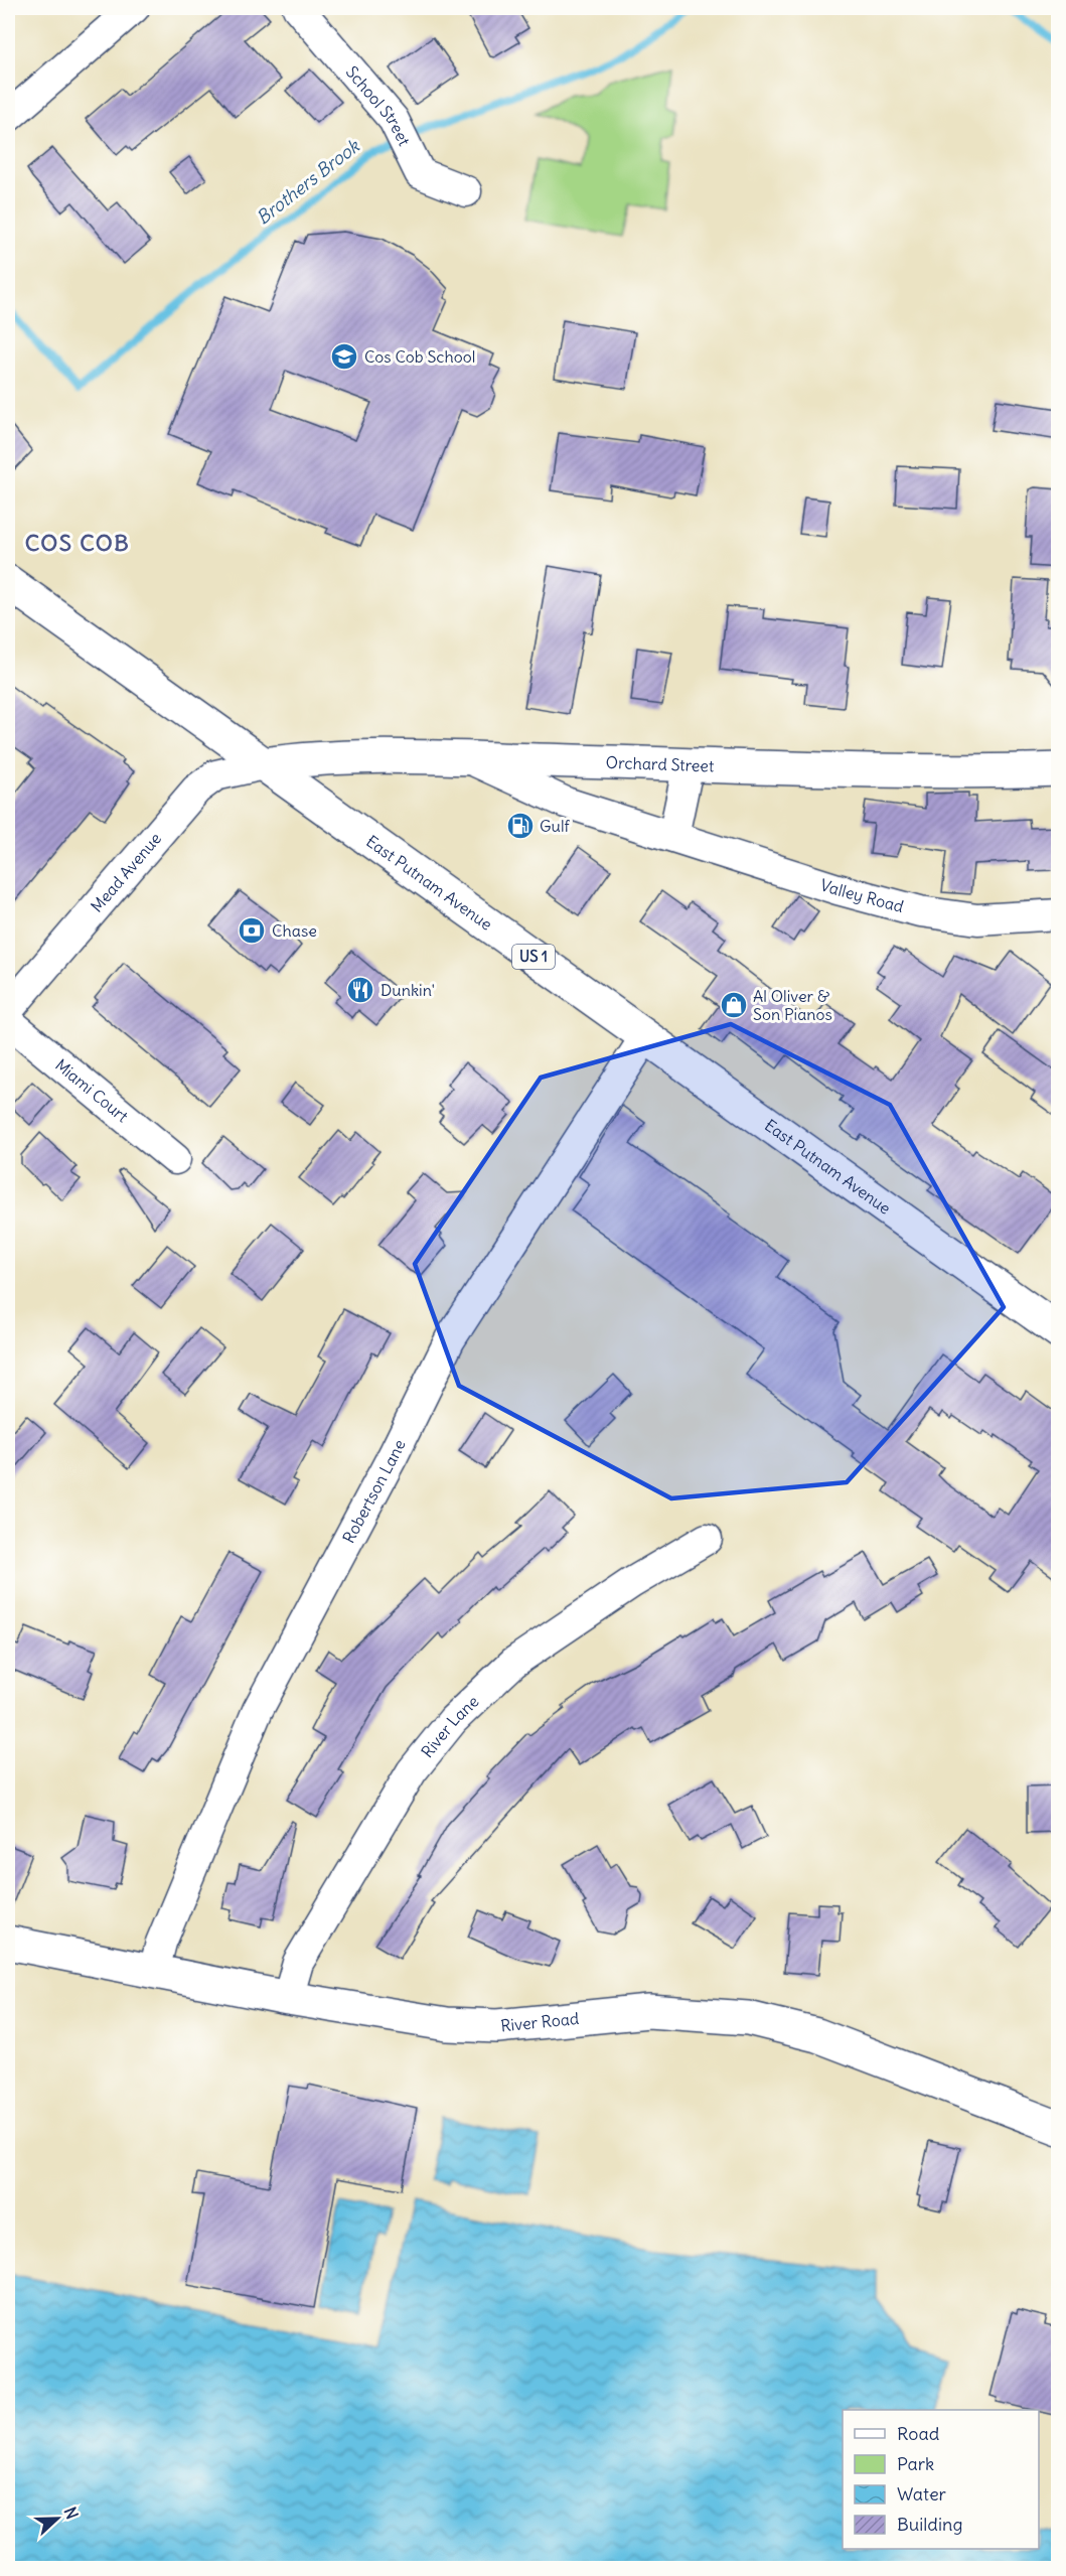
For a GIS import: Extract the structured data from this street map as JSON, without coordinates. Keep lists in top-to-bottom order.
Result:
{
  "streets": {
    "main road": [
      "Orchard Street",
      "East Putnam Avenue",
      "US 1",
      "River Road"
    ],
    "street": [
      "School Street",
      "Mead Avenue",
      "Valley Road",
      "Miami Court",
      "Robertson Lane",
      "River Lane"
    ]
  },
  "crossings": [
    ["Orchard Street", "Mead Avenue"],
    ["Orchard Street", "East Putnam Avenue"],
    ["Orchard Street", "Valley Road"],
    ["Mead Avenue", "East Putnam Avenue"],
    ["East Putnam Avenue", "Robertson Lane"],
    ["Robertson Lane", "River Road"],
    ["River Lane", "River Road"]
  ],
  "districts": ["COS COB"],
  "water": ["Brothers Brook"],
  "places": {
    "school or university": ["Cos Cob School"],
    "fuel station": ["Gulf"],
    "bank": ["Chase"],
    "restaurant": ["Dunkin'"],
    "shop": ["Al Oliver & Son Pianos"]
  },
  "legend": [
    "Road",
    "Park",
    "Water",
    "Building"
  ],
  "north": "right"
}
